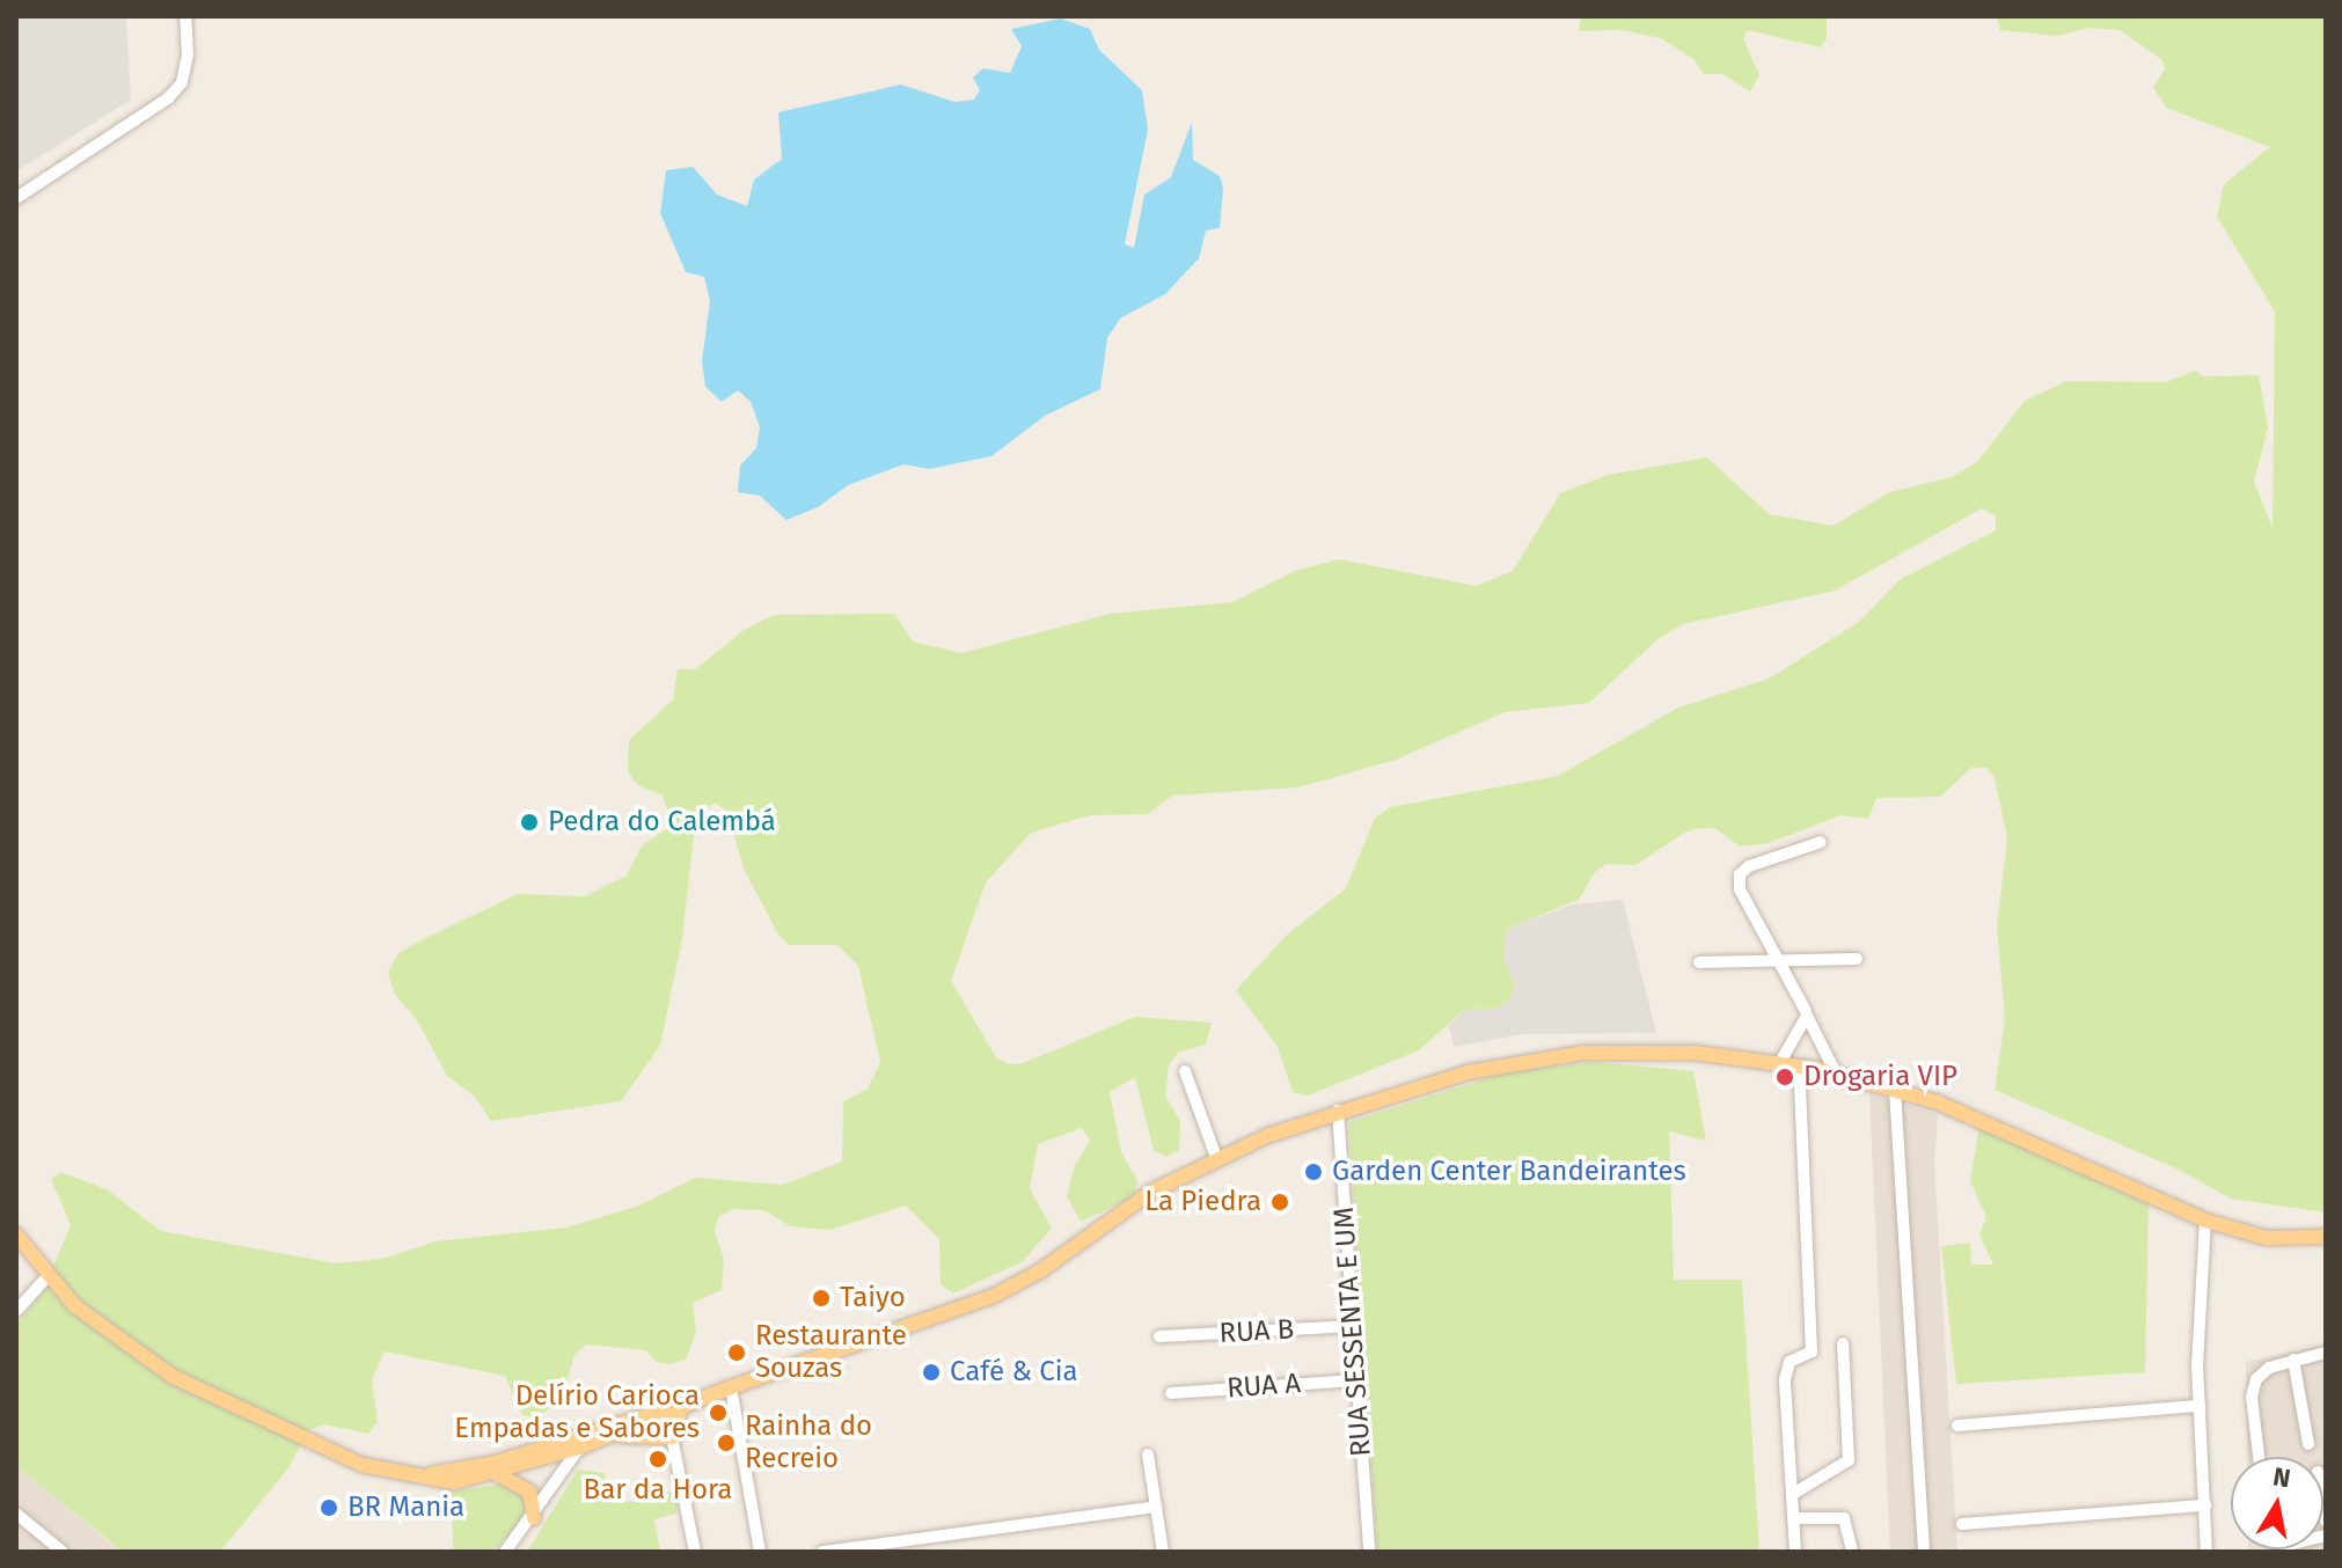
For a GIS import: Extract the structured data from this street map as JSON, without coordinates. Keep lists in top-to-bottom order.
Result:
{
  "streets": {
    "street": ["RUA B", "RUA SESSENTA E UM", "RUA A"]
  },
  "crossings": [
    ["RUA B", "RUA SESSENTA E UM"],
    ["RUA SESSENTA E UM", "RUA A"]
  ],
  "places": [
    "Pedra do Calembá",
    "Drogaria VIP",
    "Garden Center Bandeirantes",
    "La Piedra",
    "Taiyo",
    "Restaurante Souzas",
    "Café & Cia",
    "Delírio Carioca Empadas e Sabores",
    "Rainha do Recreio",
    "Bar da Hora",
    "BR Mania"
  ],
  "north": "top"
}
